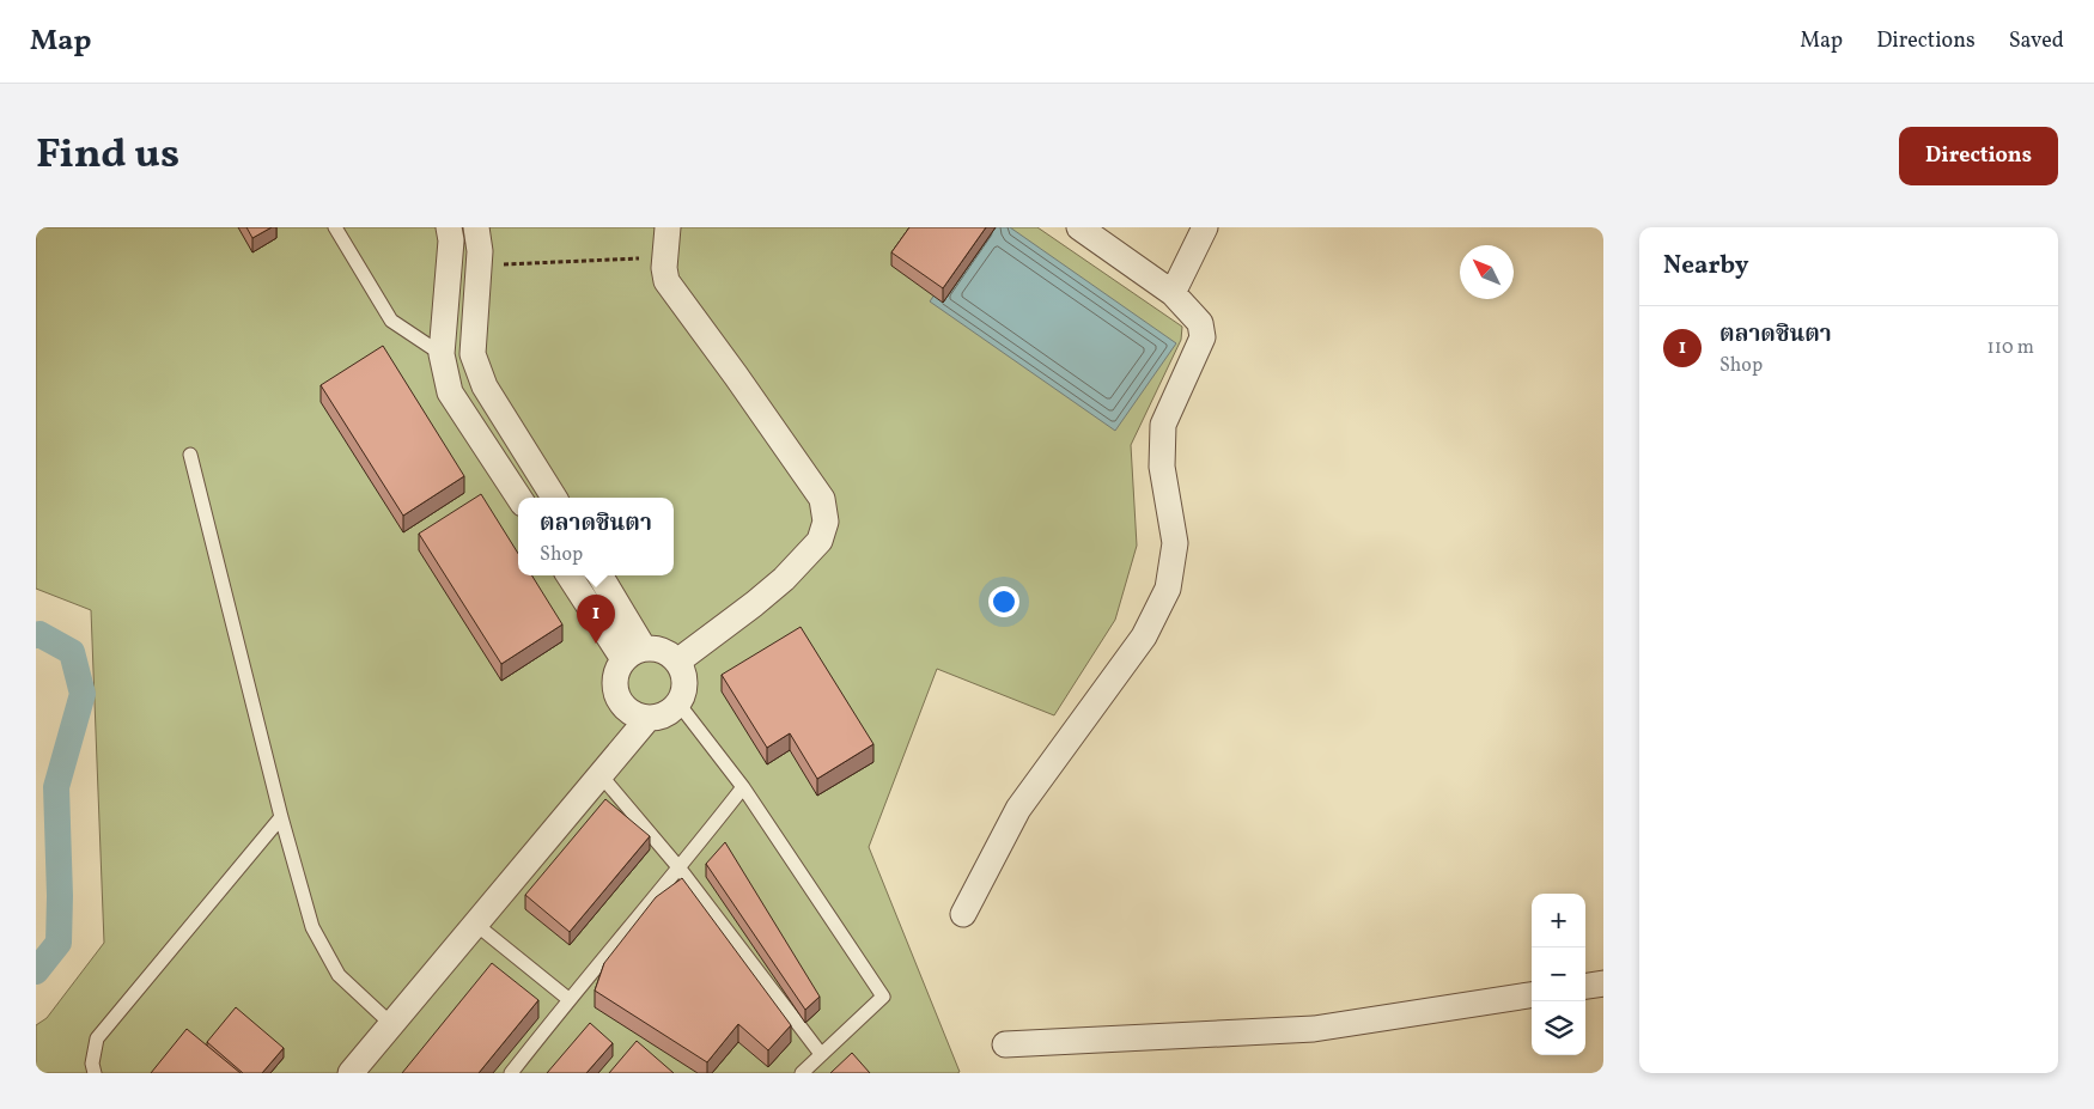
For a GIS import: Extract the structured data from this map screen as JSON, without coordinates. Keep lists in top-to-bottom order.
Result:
{
  "north": "top left",
  "page": {
    "header": "Map",
    "nav": ["Map", "Directions", "Saved"],
    "title": "Find us",
    "buttons": "Directions",
    "heading": "Nearby",
    "list": [
      {
        "mark": "1",
        "name": "ตลาดชินตา",
        "note": "Shop",
        "value": "110 m"
      }
    ],
    "popup": ["ตลาดชินตา", "Shop"],
    "pins": "1",
    "map_buttons": ["+", "−"]
  }
}
